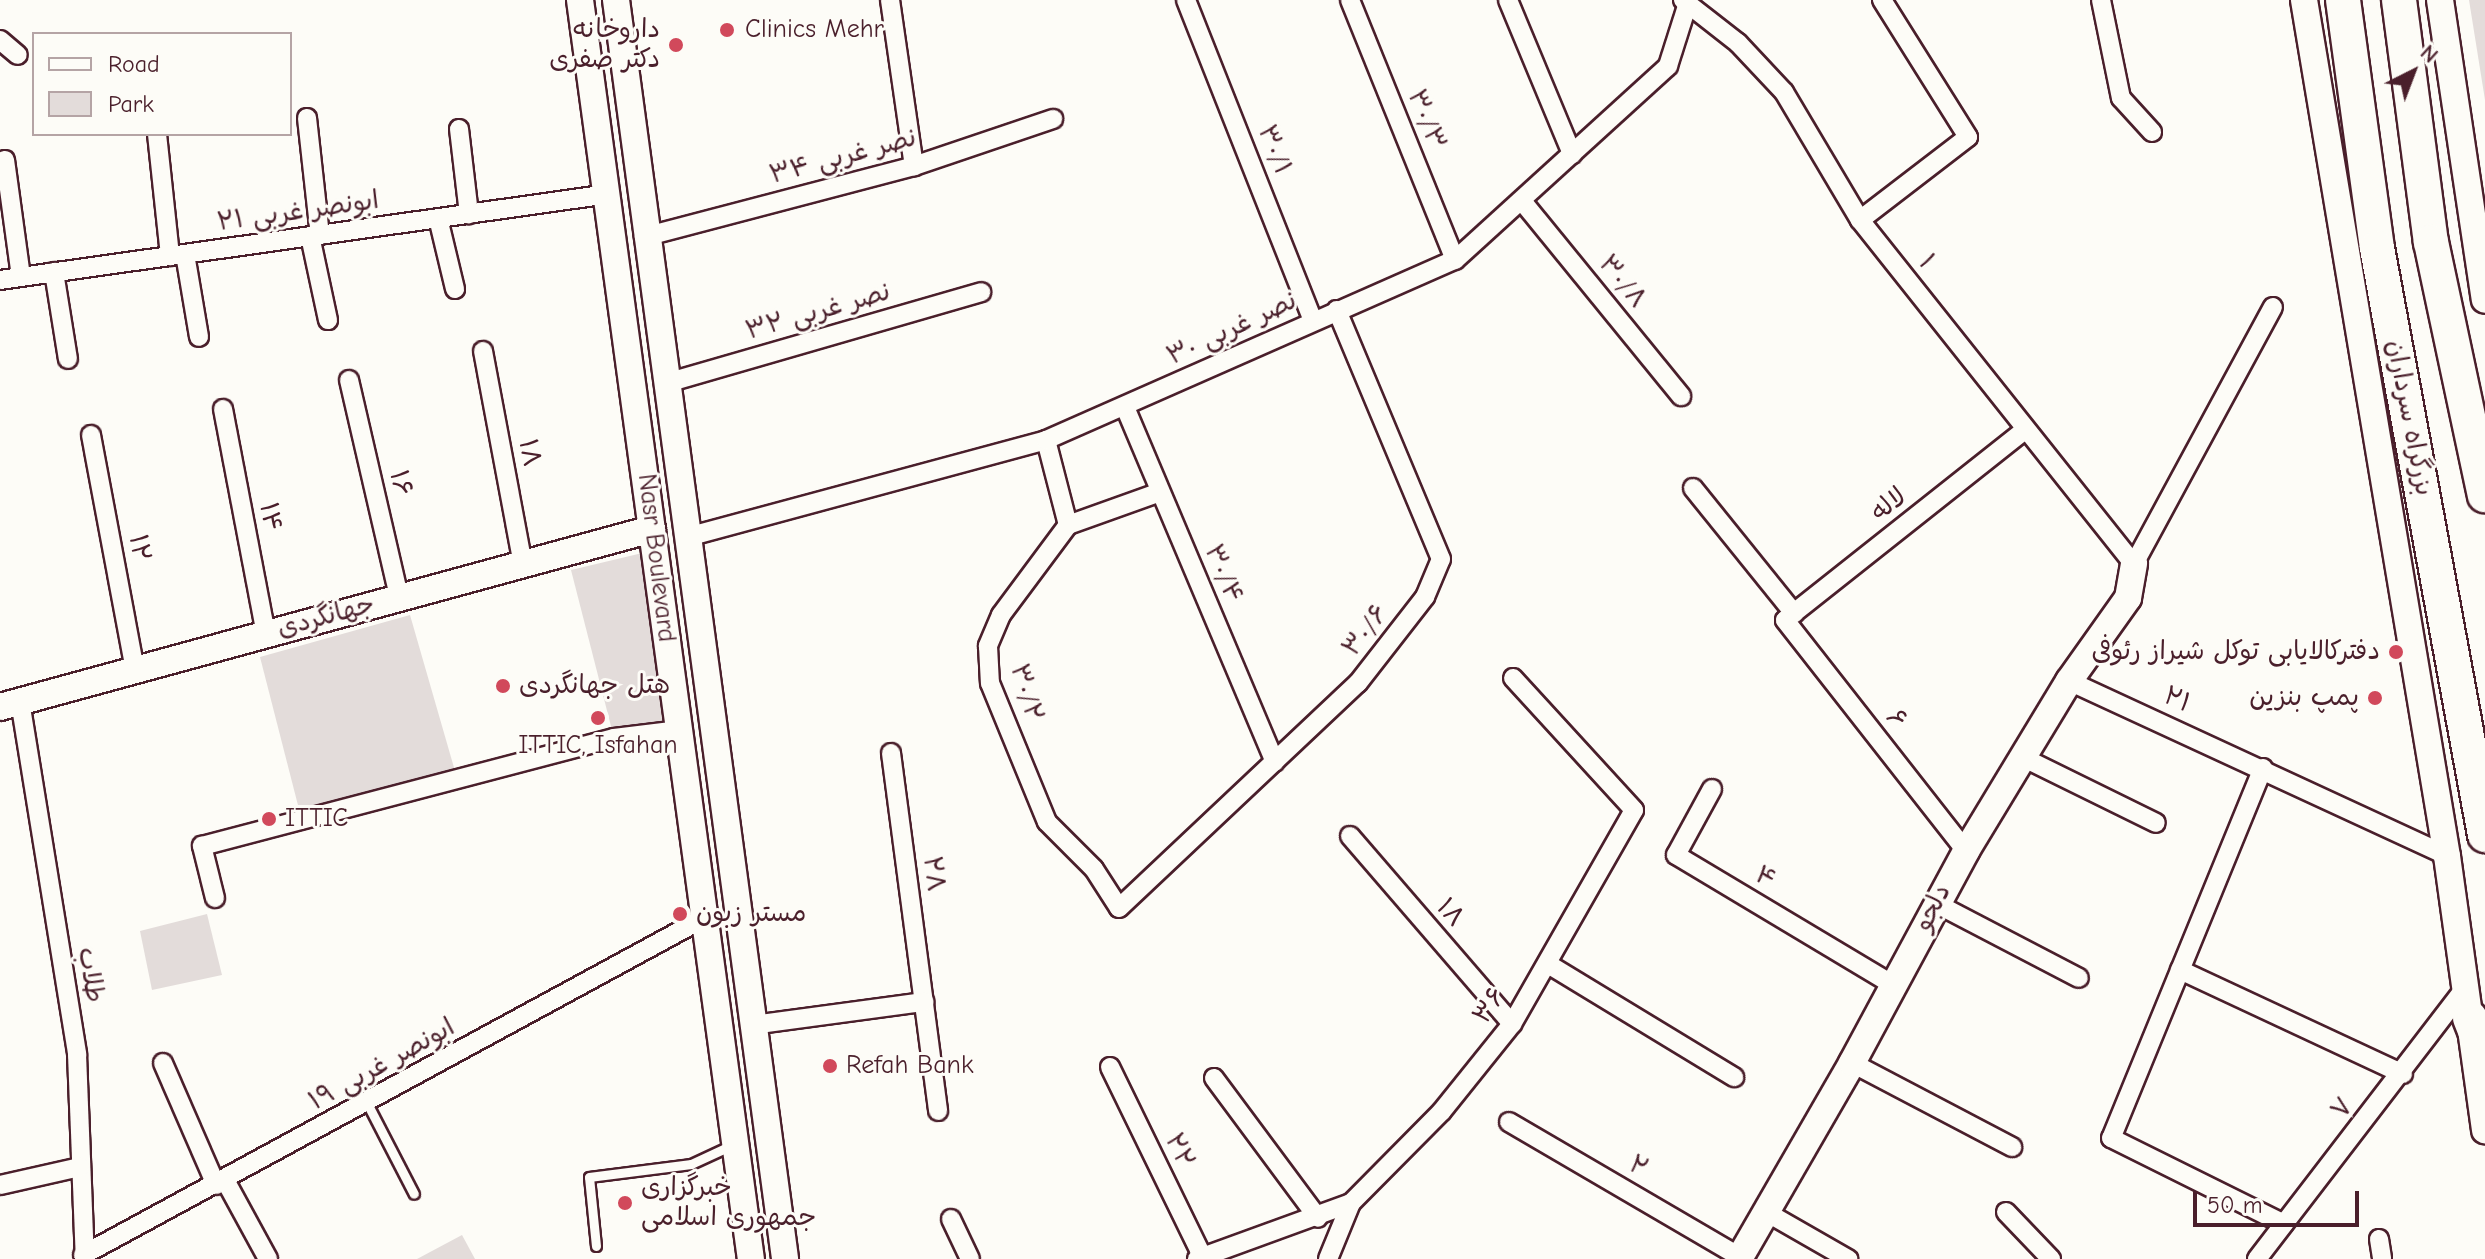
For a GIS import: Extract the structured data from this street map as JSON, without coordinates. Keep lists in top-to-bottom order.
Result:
{
  "streets": {
    "highway": ["بزرگراه سرداران"],
    "main road": ["Nasr Boulevard", "جهانگردی", "دلجو"],
    "street": [
      "۳۰/۳",
      "۳۰/۱",
      "نصر غربی ۳۴",
      "ابونصر غربی ۲۱",
      "۱",
      "۳۰/۸",
      "نصر غربی ۳۲",
      "نصر غربی ۳۰",
      "۱۸",
      "۱۶",
      "لاله",
      "۱۴",
      "۱۲",
      "۳۰/۴",
      "۳۰/۶",
      "۳۰/۲",
      "۲۱",
      "۶",
      "۲۸",
      "۴",
      "طلاب",
      "۳۶",
      "ابونصر غربی ۱۹",
      "۷",
      "۲۲",
      "۲"
    ]
  },
  "crossings": [
    ["۳۰/۳", "نصر غربی ۳۰"],
    ["۳۰/۱", "نصر غربی ۳۰"],
    ["نصر غربی ۳۴", "Nasr Boulevard"],
    ["ابونصر غربی ۲۱", "Nasr Boulevard"],
    ["۱", "نصر غربی ۳۰"],
    ["۱", "لاله"],
    ["۱", "دلجو"],
    ["۳۰/۸", "نصر غربی ۳۰"],
    ["نصر غربی ۳۲", "Nasr Boulevard"],
    ["نصر غربی ۳۰", "Nasr Boulevard"],
    ["نصر غربی ۳۰", "۳۰/۴"],
    ["نصر غربی ۳۰", "۳۰/۶"],
    ["۱۸", "جهانگردی"],
    ["۱۸", "۳۶"],
    ["۱۶", "جهانگردی"],
    ["لاله", "۶"],
    ["۱۴", "جهانگردی"],
    ["۱۲", "جهانگردی"],
    ["Nasr Boulevard", "جهانگردی"],
    ["Nasr Boulevard", "ابونصر غربی ۱۹"],
    ["۳۰/۴", "۳۰/۶"],
    ["جهانگردی", "طلاب"],
    ["۳۰/۶", "۳۰/۲"],
    ["۲۱", "دلجو"],
    ["۶", "دلجو"],
    ["۴", "دلجو"],
    ["دلجو", "۲"],
    ["طلاب", "ابونصر غربی ۱۹"]
  ],
  "places": [
    "Clinics Mehr",
    "داروخانه دکتر صفری",
    "دفترکالایابی توکل شیراز رئوفی",
    "هتل جهانگردی",
    "پمپ بنزین",
    "ITTIC, Isfahan",
    "ITTIC",
    "مستر زبون",
    "Refah Bank",
    "خبرگزاری جمهوری اسلامی"
  ],
  "legend": ["Road", "Park"],
  "scale_bar": "50 m",
  "north": "top right"
}
